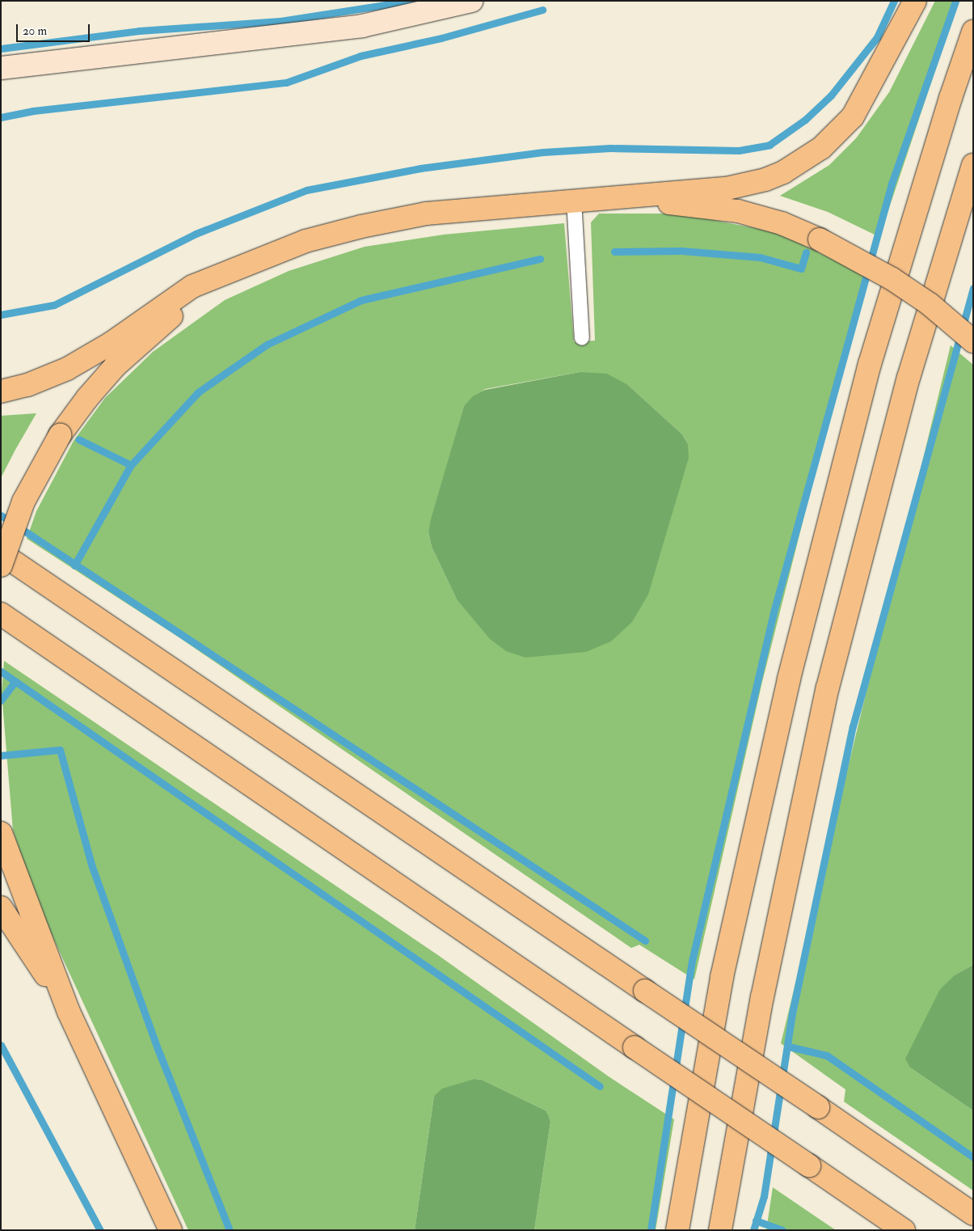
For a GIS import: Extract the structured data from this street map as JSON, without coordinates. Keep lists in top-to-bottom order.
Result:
{
  "scale_bar": "20 m"
}
